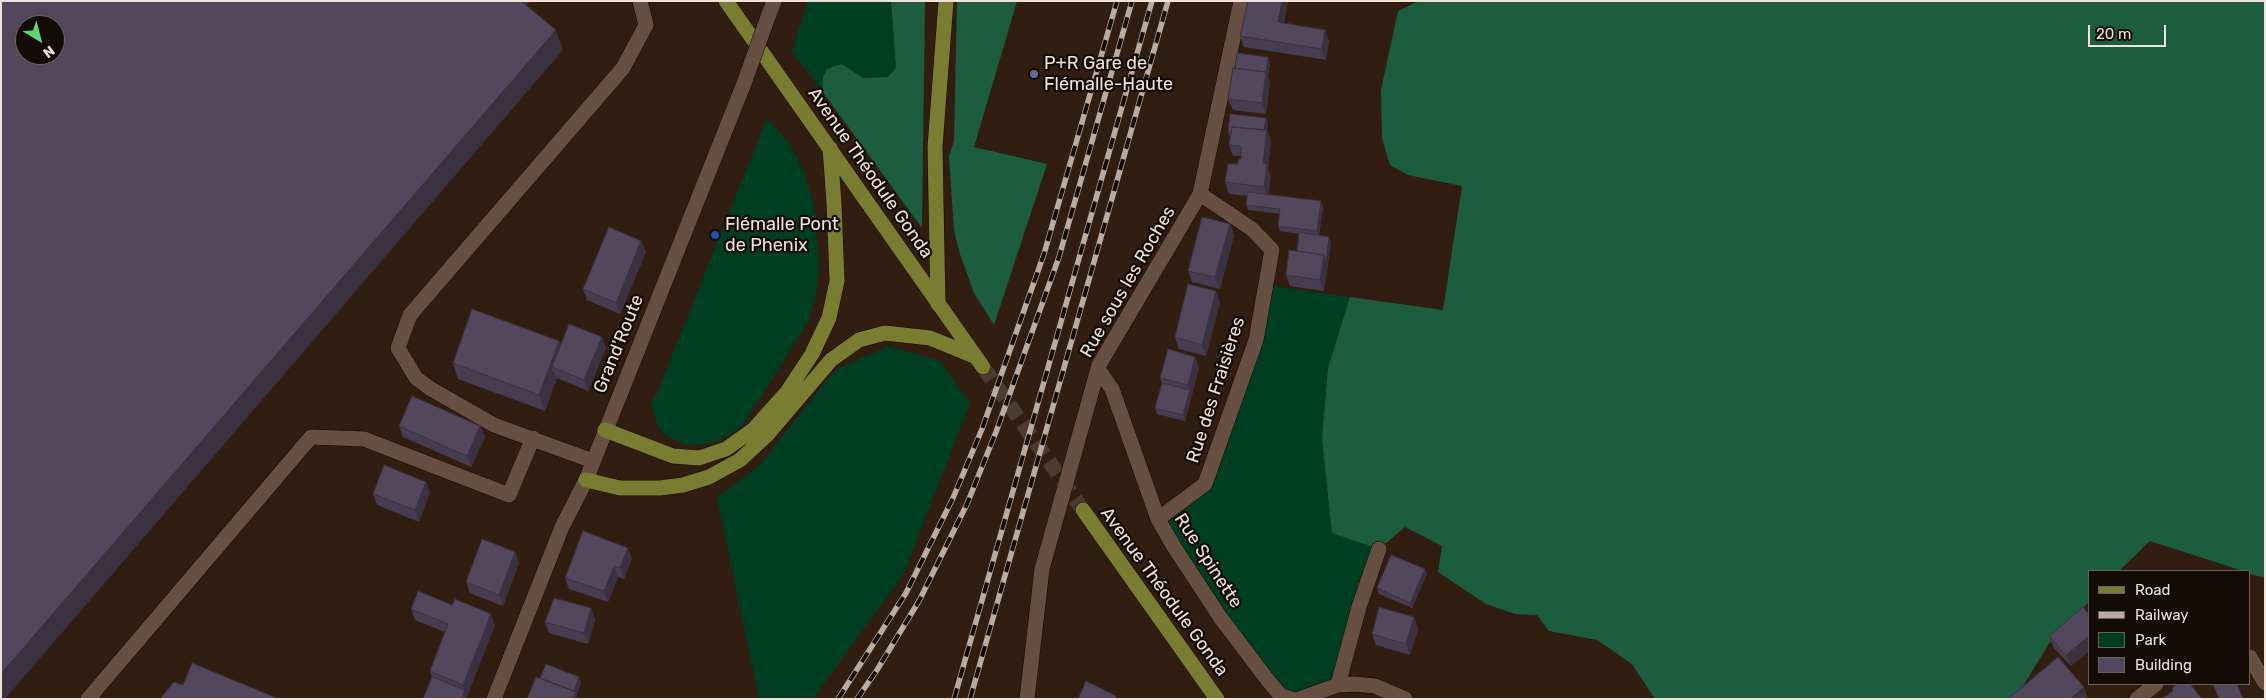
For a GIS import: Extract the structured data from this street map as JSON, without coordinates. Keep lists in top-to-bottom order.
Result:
{
  "streets": {
    "main road": ["Avenue Théodule Gonda"],
    "street": [
      "Rue sous les Roches",
      "Grand'Route",
      "Rue des Fraisières",
      "Rue Spinette"
    ]
  },
  "crossings": [
    ["Avenue Théodule Gonda", "Grand'Route"],
    ["Rue sous les Roches", "Rue des Fraisières"],
    ["Rue sous les Roches", "Rue Spinette"],
    ["Rue des Fraisières", "Rue Spinette"]
  ],
  "places": ["P+R Gare de Flémalle-Haute", "Flémalle Pont de Phenix"],
  "legend": [
    "Road",
    "Railway",
    "Park",
    "Building"
  ],
  "scale_bar": "20 m",
  "north": "bottom right"
}
